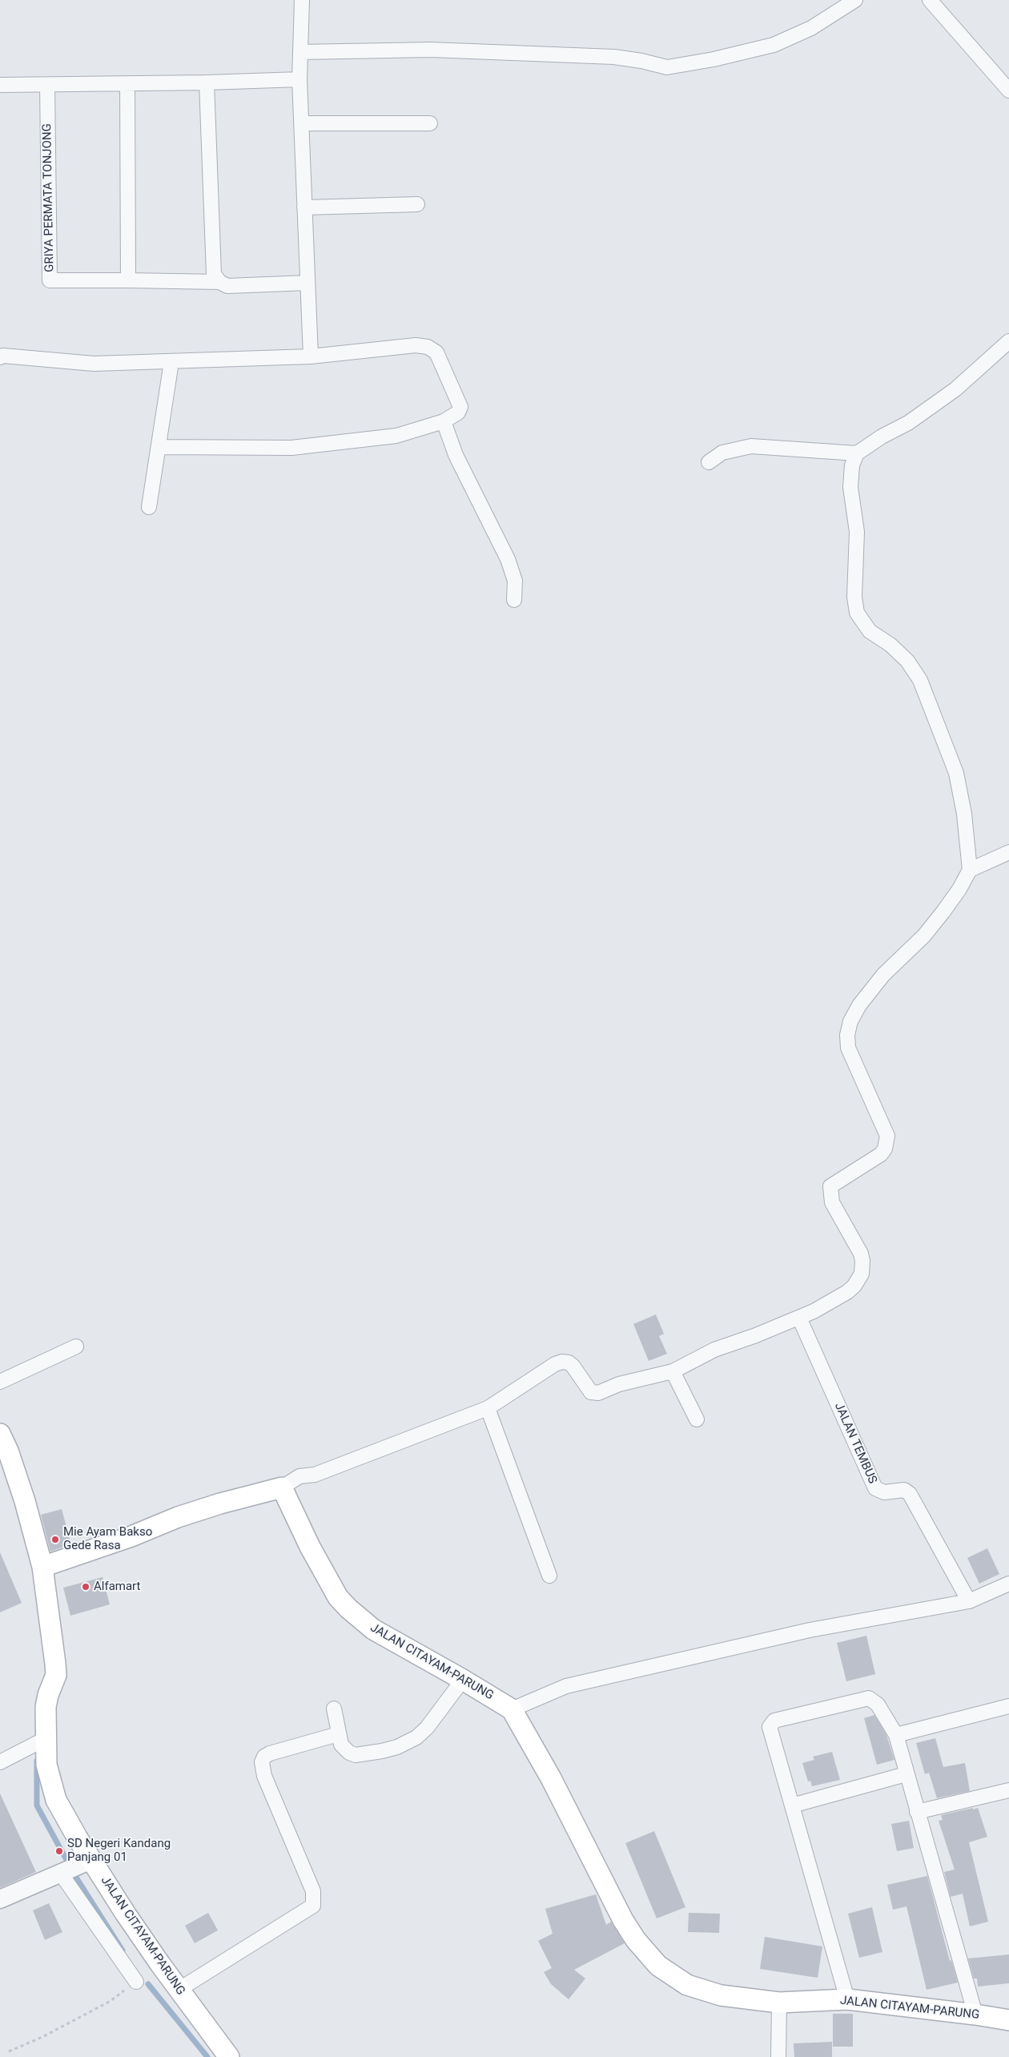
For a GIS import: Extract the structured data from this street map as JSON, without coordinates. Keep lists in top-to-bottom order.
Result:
{
  "streets": {
    "main road": ["JALAN CITAYAM-PARUNG"],
    "street": ["GRIYA PERMATA TONJONG", "JALAN TEMBUS"]
  },
  "places": ["Mie Ayam Bakso Gede Rasa", "Alfamart", "SD Negeri Kandang Panjang 01"]
}
